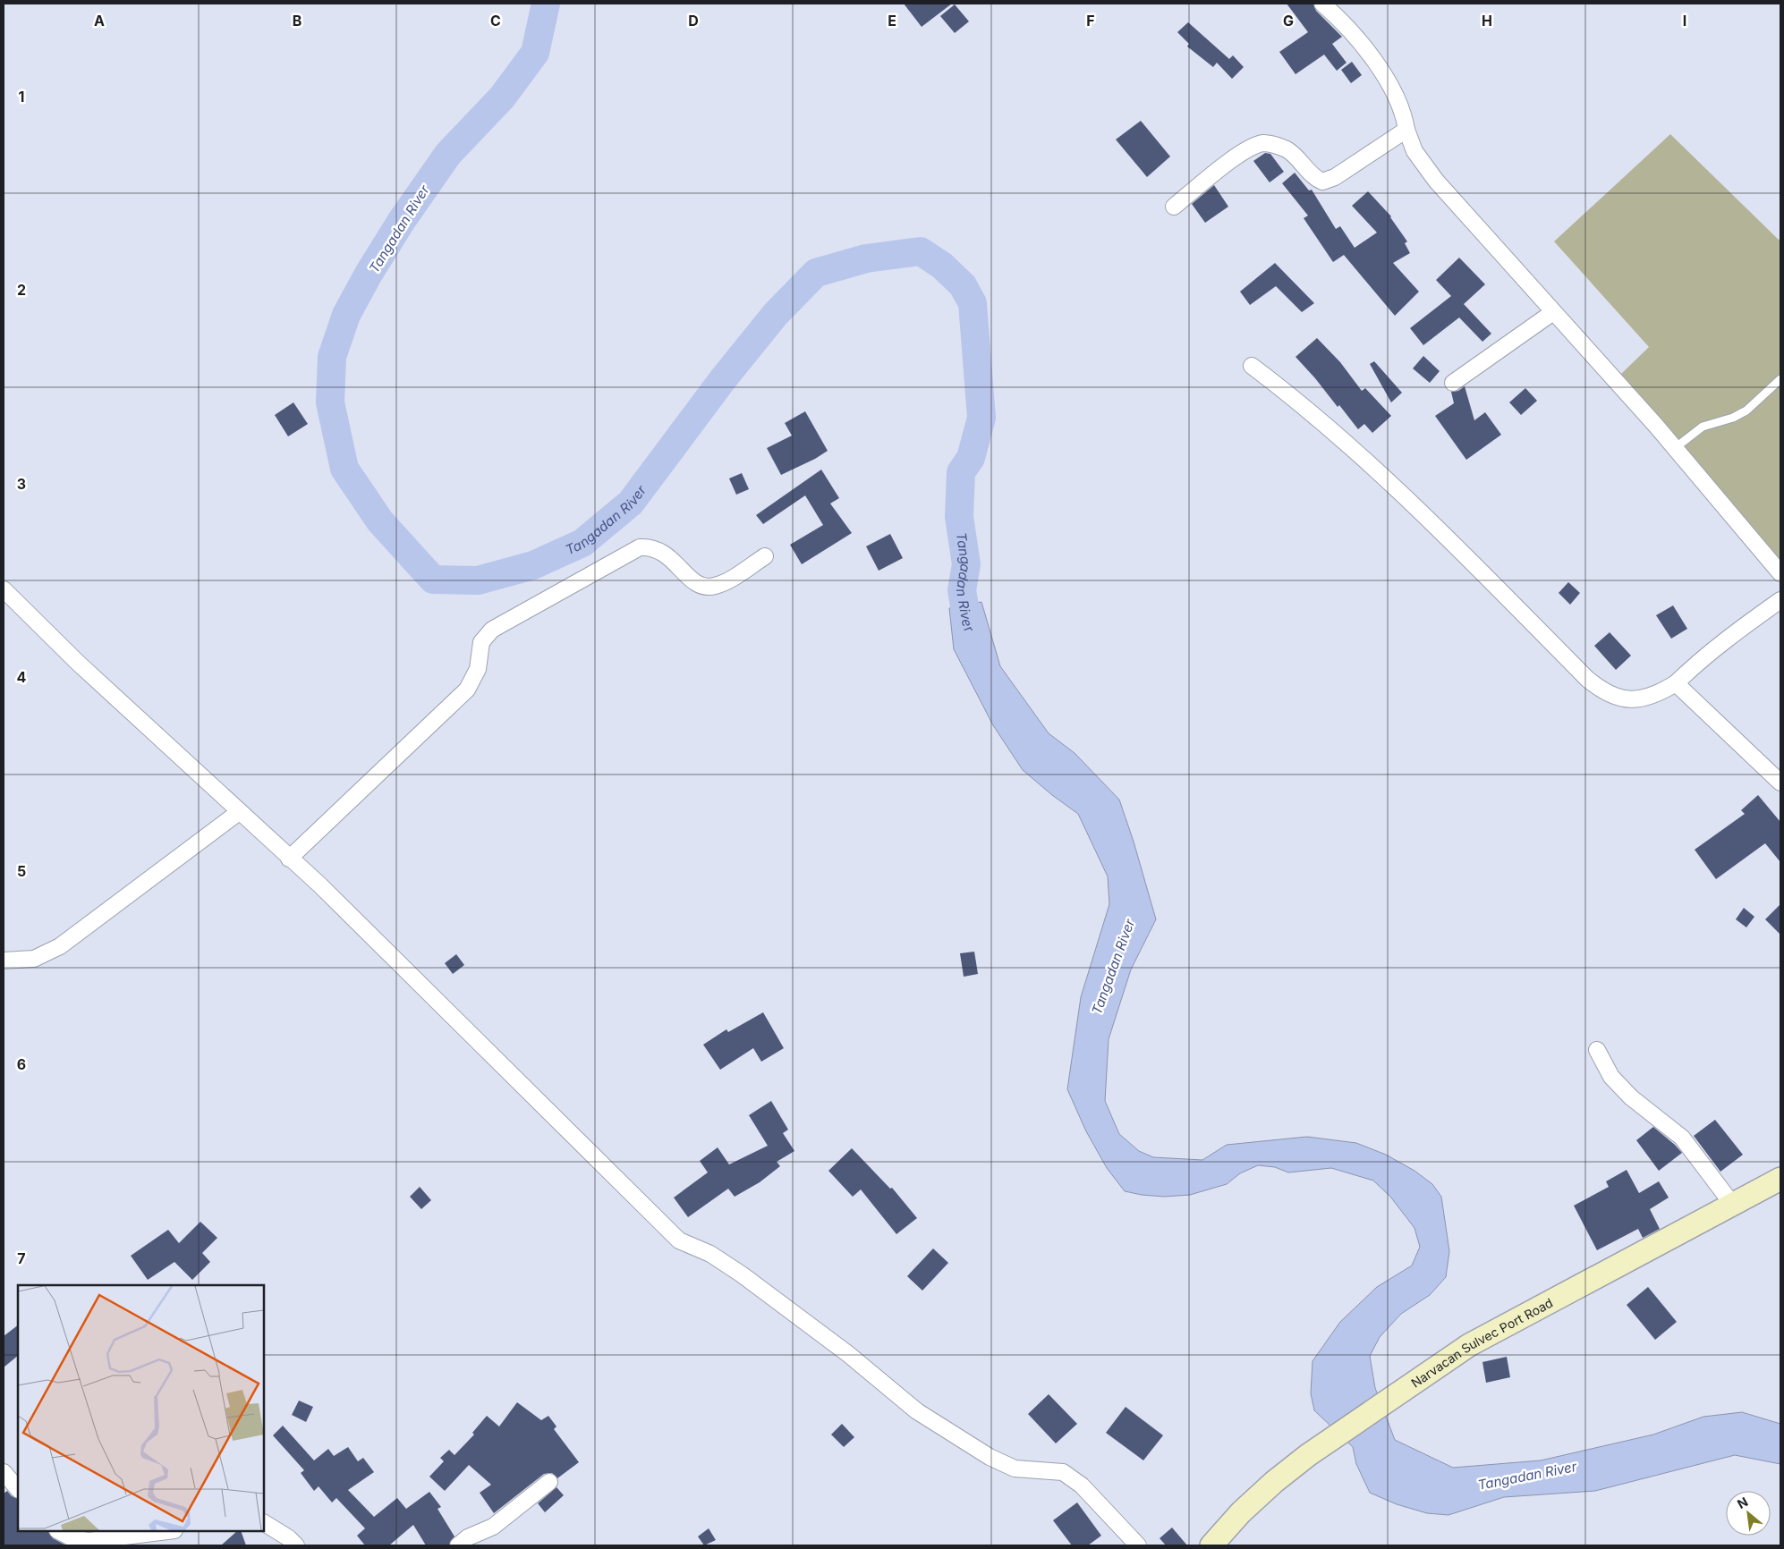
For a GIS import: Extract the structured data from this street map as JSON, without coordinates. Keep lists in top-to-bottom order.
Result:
{
  "streets": {
    "street": ["Narvacan Sulvec Port Road"]
  },
  "water": ["Tangadan River"],
  "north": "top left",
  "grid": {
    "columns": [
      "A",
      "B",
      "C",
      "D",
      "E",
      "F",
      "G",
      "H",
      "I"
    ],
    "rows": [
      "1",
      "2",
      "3",
      "4",
      "5",
      "6",
      "7"
    ]
  }
}
